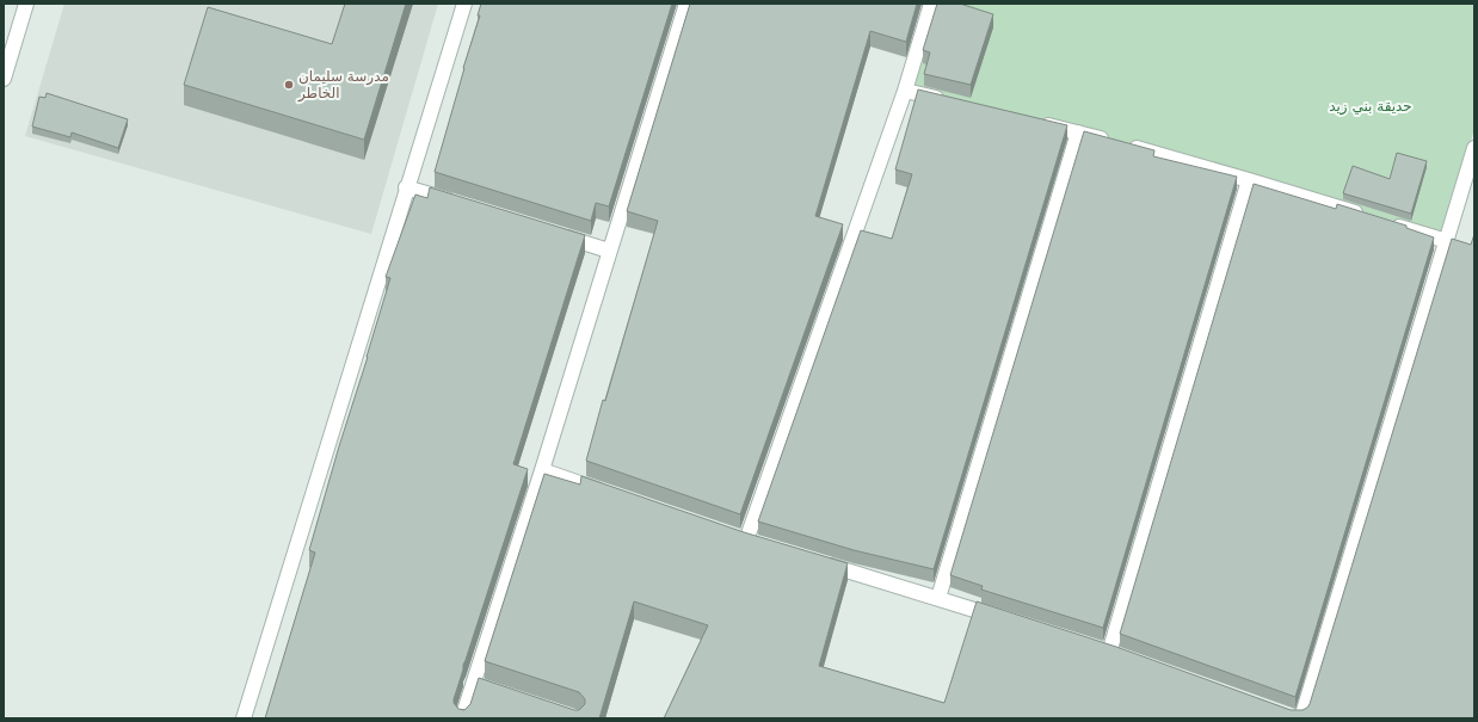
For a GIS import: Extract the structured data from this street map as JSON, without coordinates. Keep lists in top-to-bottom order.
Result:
{
  "parks": ["حديقة بني زيد"],
  "places": ["مدرسة سليمان الخاطر"]
}
